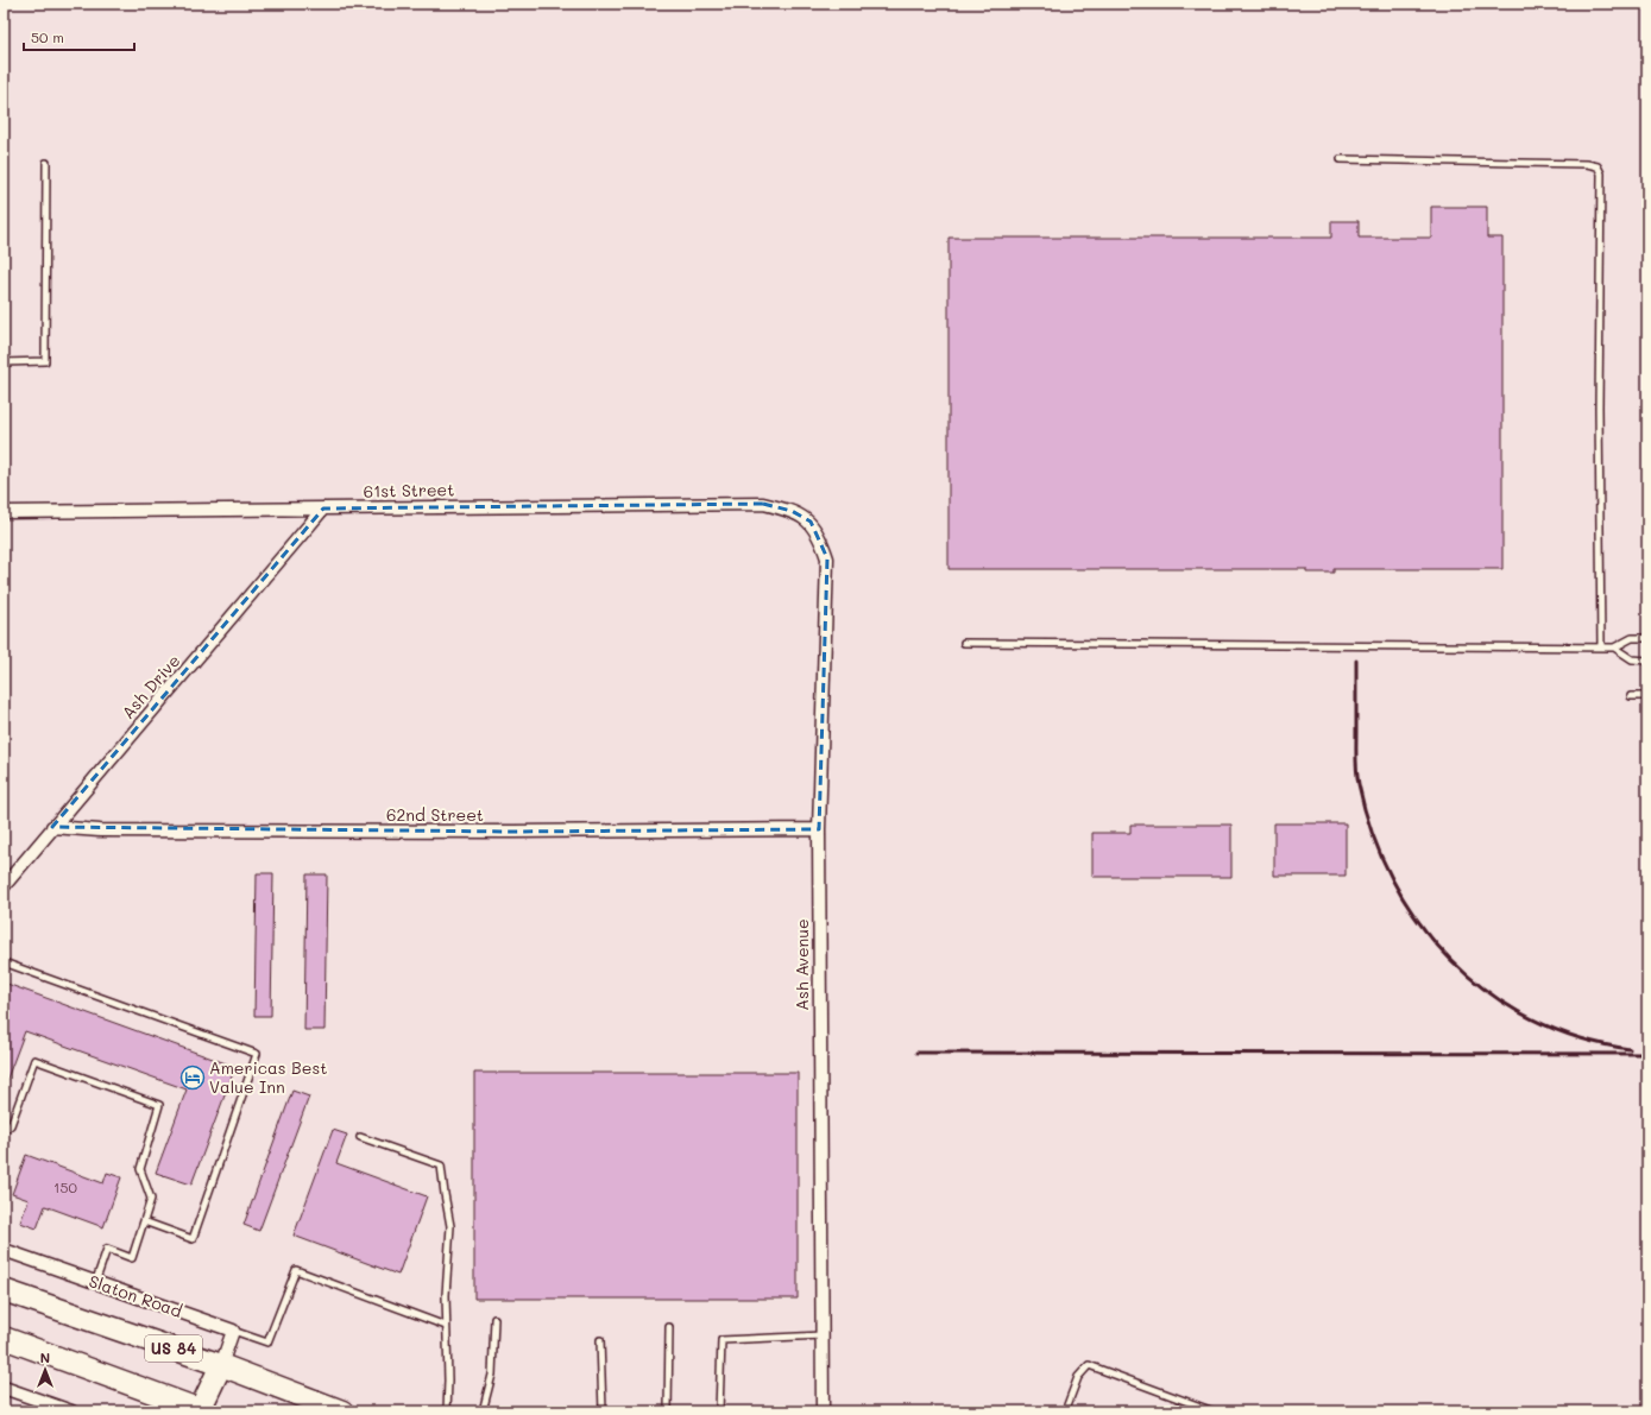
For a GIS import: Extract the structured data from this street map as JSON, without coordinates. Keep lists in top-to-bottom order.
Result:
{
  "streets": {
    "highway": ["US 84"],
    "street": [
      "61st Street",
      "Ash Drive",
      "62nd Street",
      "Ash Avenue",
      "Slaton Road"
    ]
  },
  "crossings": [
    ["61st Street", "Ash Drive"],
    ["61st Street", "Ash Avenue"],
    ["Ash Drive", "62nd Street"],
    ["62nd Street", "Ash Avenue"]
  ],
  "places": {
    "hotel": ["Americas Best Value Inn"]
  },
  "house_numbers": ["150"],
  "scale_bar": "50 m",
  "north": "top"
}
